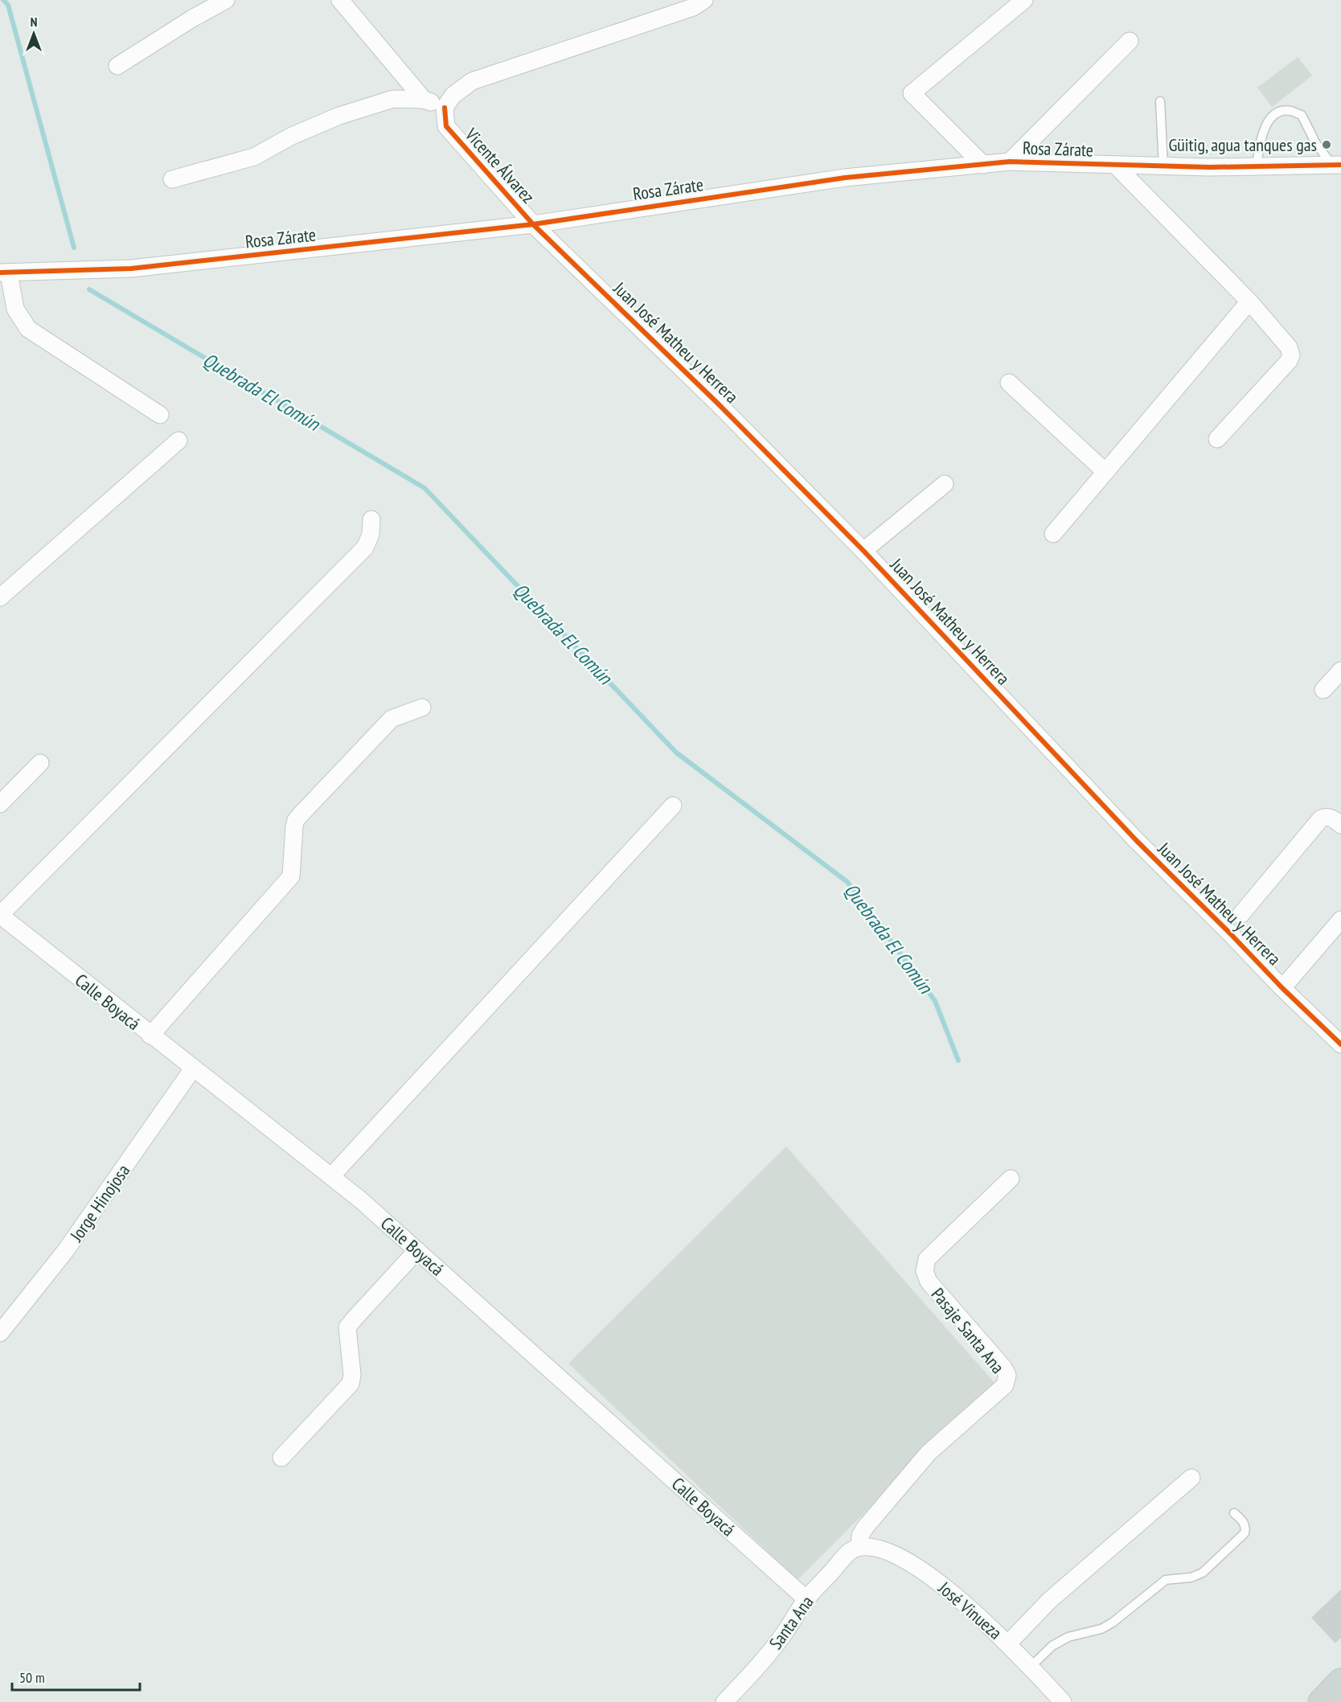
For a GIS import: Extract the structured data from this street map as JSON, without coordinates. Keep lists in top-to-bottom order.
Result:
{
  "streets": {
    "street": [
      "Rosa Zárate",
      "Vicente Álvarez",
      "Juan José Matheu y Herrera",
      "Calle Boyacá",
      "Jorge Hinojosa",
      "Pasaje Santa Ana",
      "José Vinueza",
      "Santa Ana"
    ]
  },
  "crossings": [
    ["Rosa Zárate", "Vicente Álvarez"],
    ["Rosa Zárate", "Juan José Matheu y Herrera"],
    ["Vicente Álvarez", "Juan José Matheu y Herrera"],
    ["Calle Boyacá", "Jorge Hinojosa"],
    ["Calle Boyacá", "Santa Ana"],
    ["Pasaje Santa Ana", "José Vinueza"],
    ["Pasaje Santa Ana", "Santa Ana"],
    ["José Vinueza", "Santa Ana"]
  ],
  "water": ["Quebrada El Común"],
  "places": ["Güitig, agua tanques gas"],
  "scale_bar": "50 m",
  "north": "top"
}
